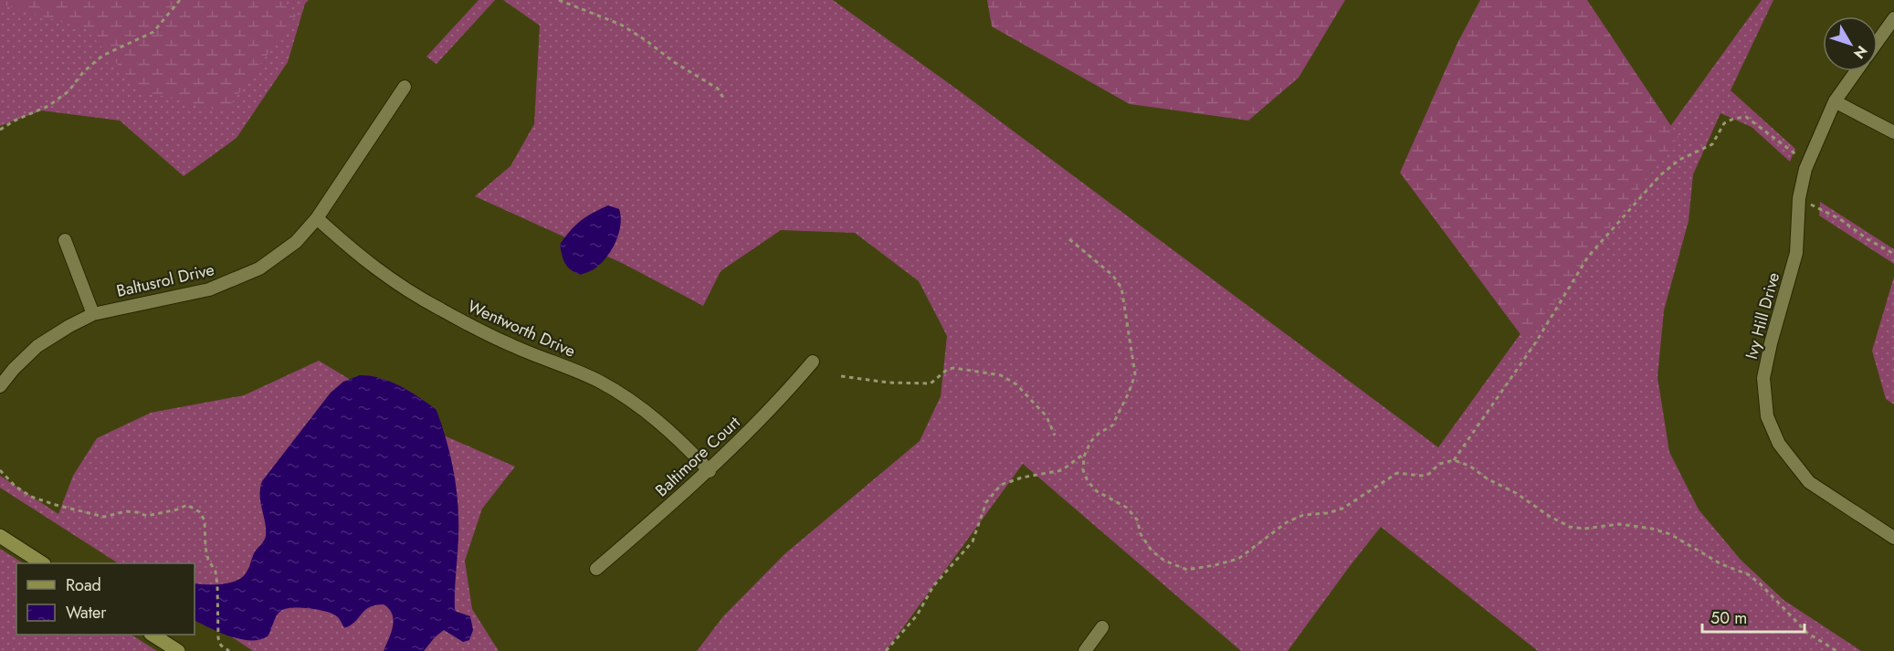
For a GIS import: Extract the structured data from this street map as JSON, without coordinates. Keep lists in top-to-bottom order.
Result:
{
  "streets": {
    "street": [
      "Baltusrol Drive",
      "Ivy Hill Drive",
      "Wentworth Drive",
      "Baltimore Court"
    ]
  },
  "crossings": [
    ["Baltusrol Drive", "Wentworth Drive"],
    ["Wentworth Drive", "Baltimore Court"]
  ],
  "legend": ["Road", "Water"],
  "scale_bar": "50 m",
  "north": "bottom right"
}
